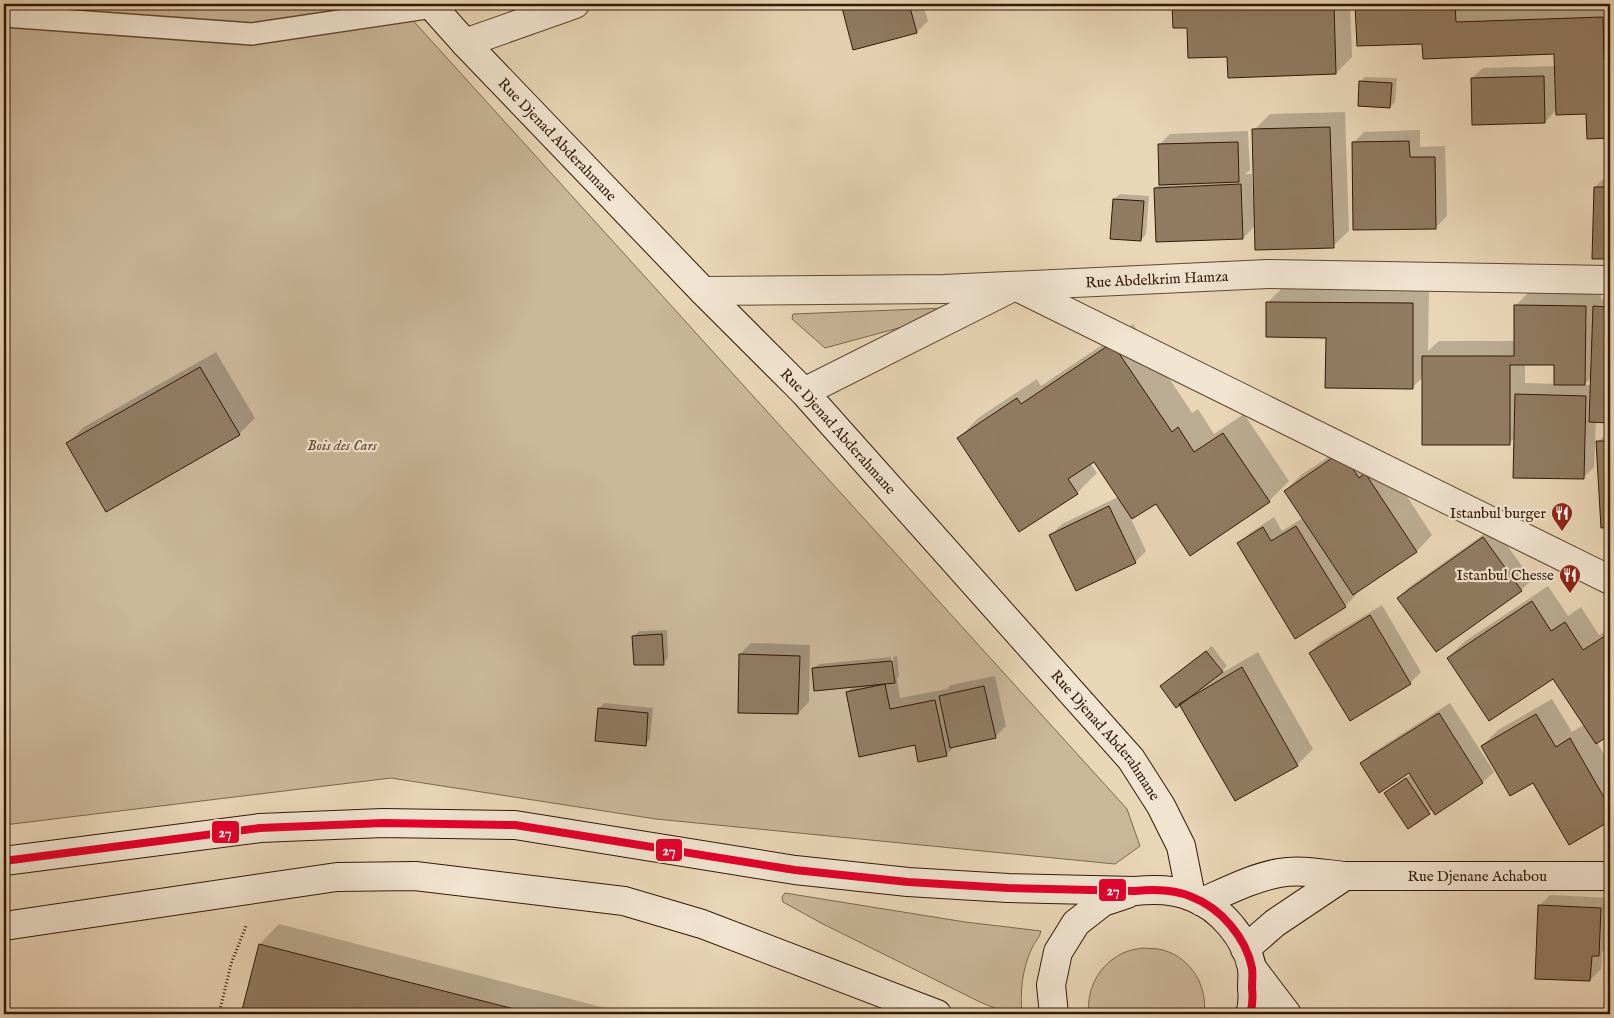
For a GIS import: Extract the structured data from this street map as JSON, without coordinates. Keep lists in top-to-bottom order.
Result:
{
  "streets": {
    "street": ["Rue Djenad Abderahmane", "Rue Abdelkrim Hamza", "Rue Djenane Achabou"]
  },
  "crossings": [
    ["Rue Djenad Abderahmane", "Rue Abdelkrim Hamza"],
    ["Rue Djenad Abderahmane", "Rue Djenane Achabou"]
  ],
  "parks": ["Bois des Cars"],
  "places": {
    "restaurant": ["Istanbul burger", "Istanbul Chesse"]
  },
  "lines": ["transit line 27"]
}
